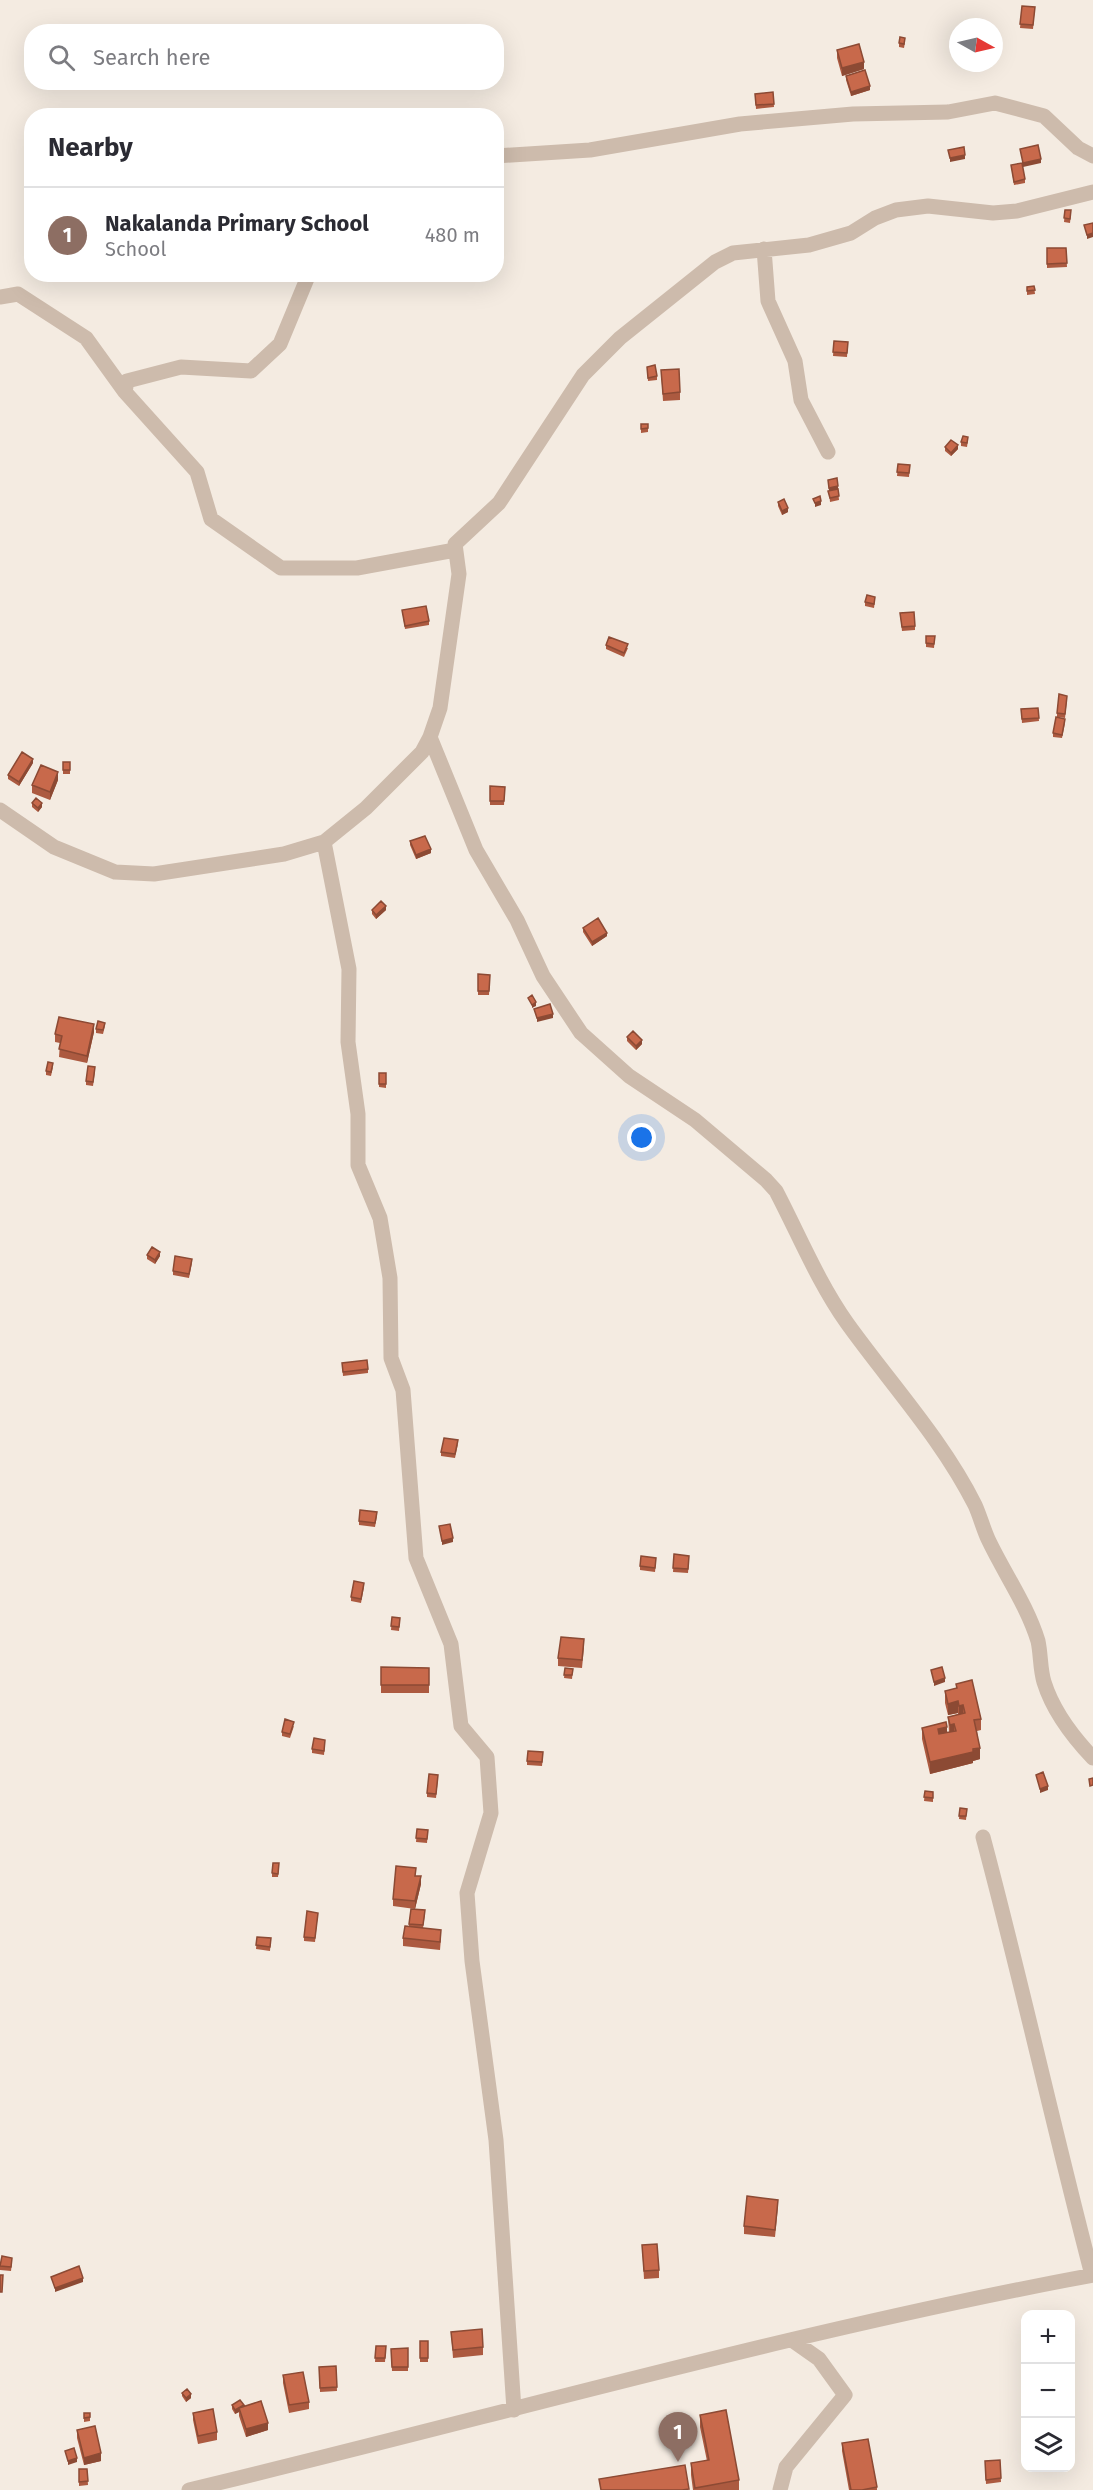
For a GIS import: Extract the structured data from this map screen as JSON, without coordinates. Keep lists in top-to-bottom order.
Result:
{
  "north": "right",
  "page": {
    "search": "Search here",
    "heading": "Nearby",
    "list": [
      {
        "mark": "1",
        "name": "Nakalanda Primary School",
        "note": "School",
        "value": "480 m"
      }
    ],
    "map_buttons": ["+", "−"],
    "pins": "1"
  }
}
